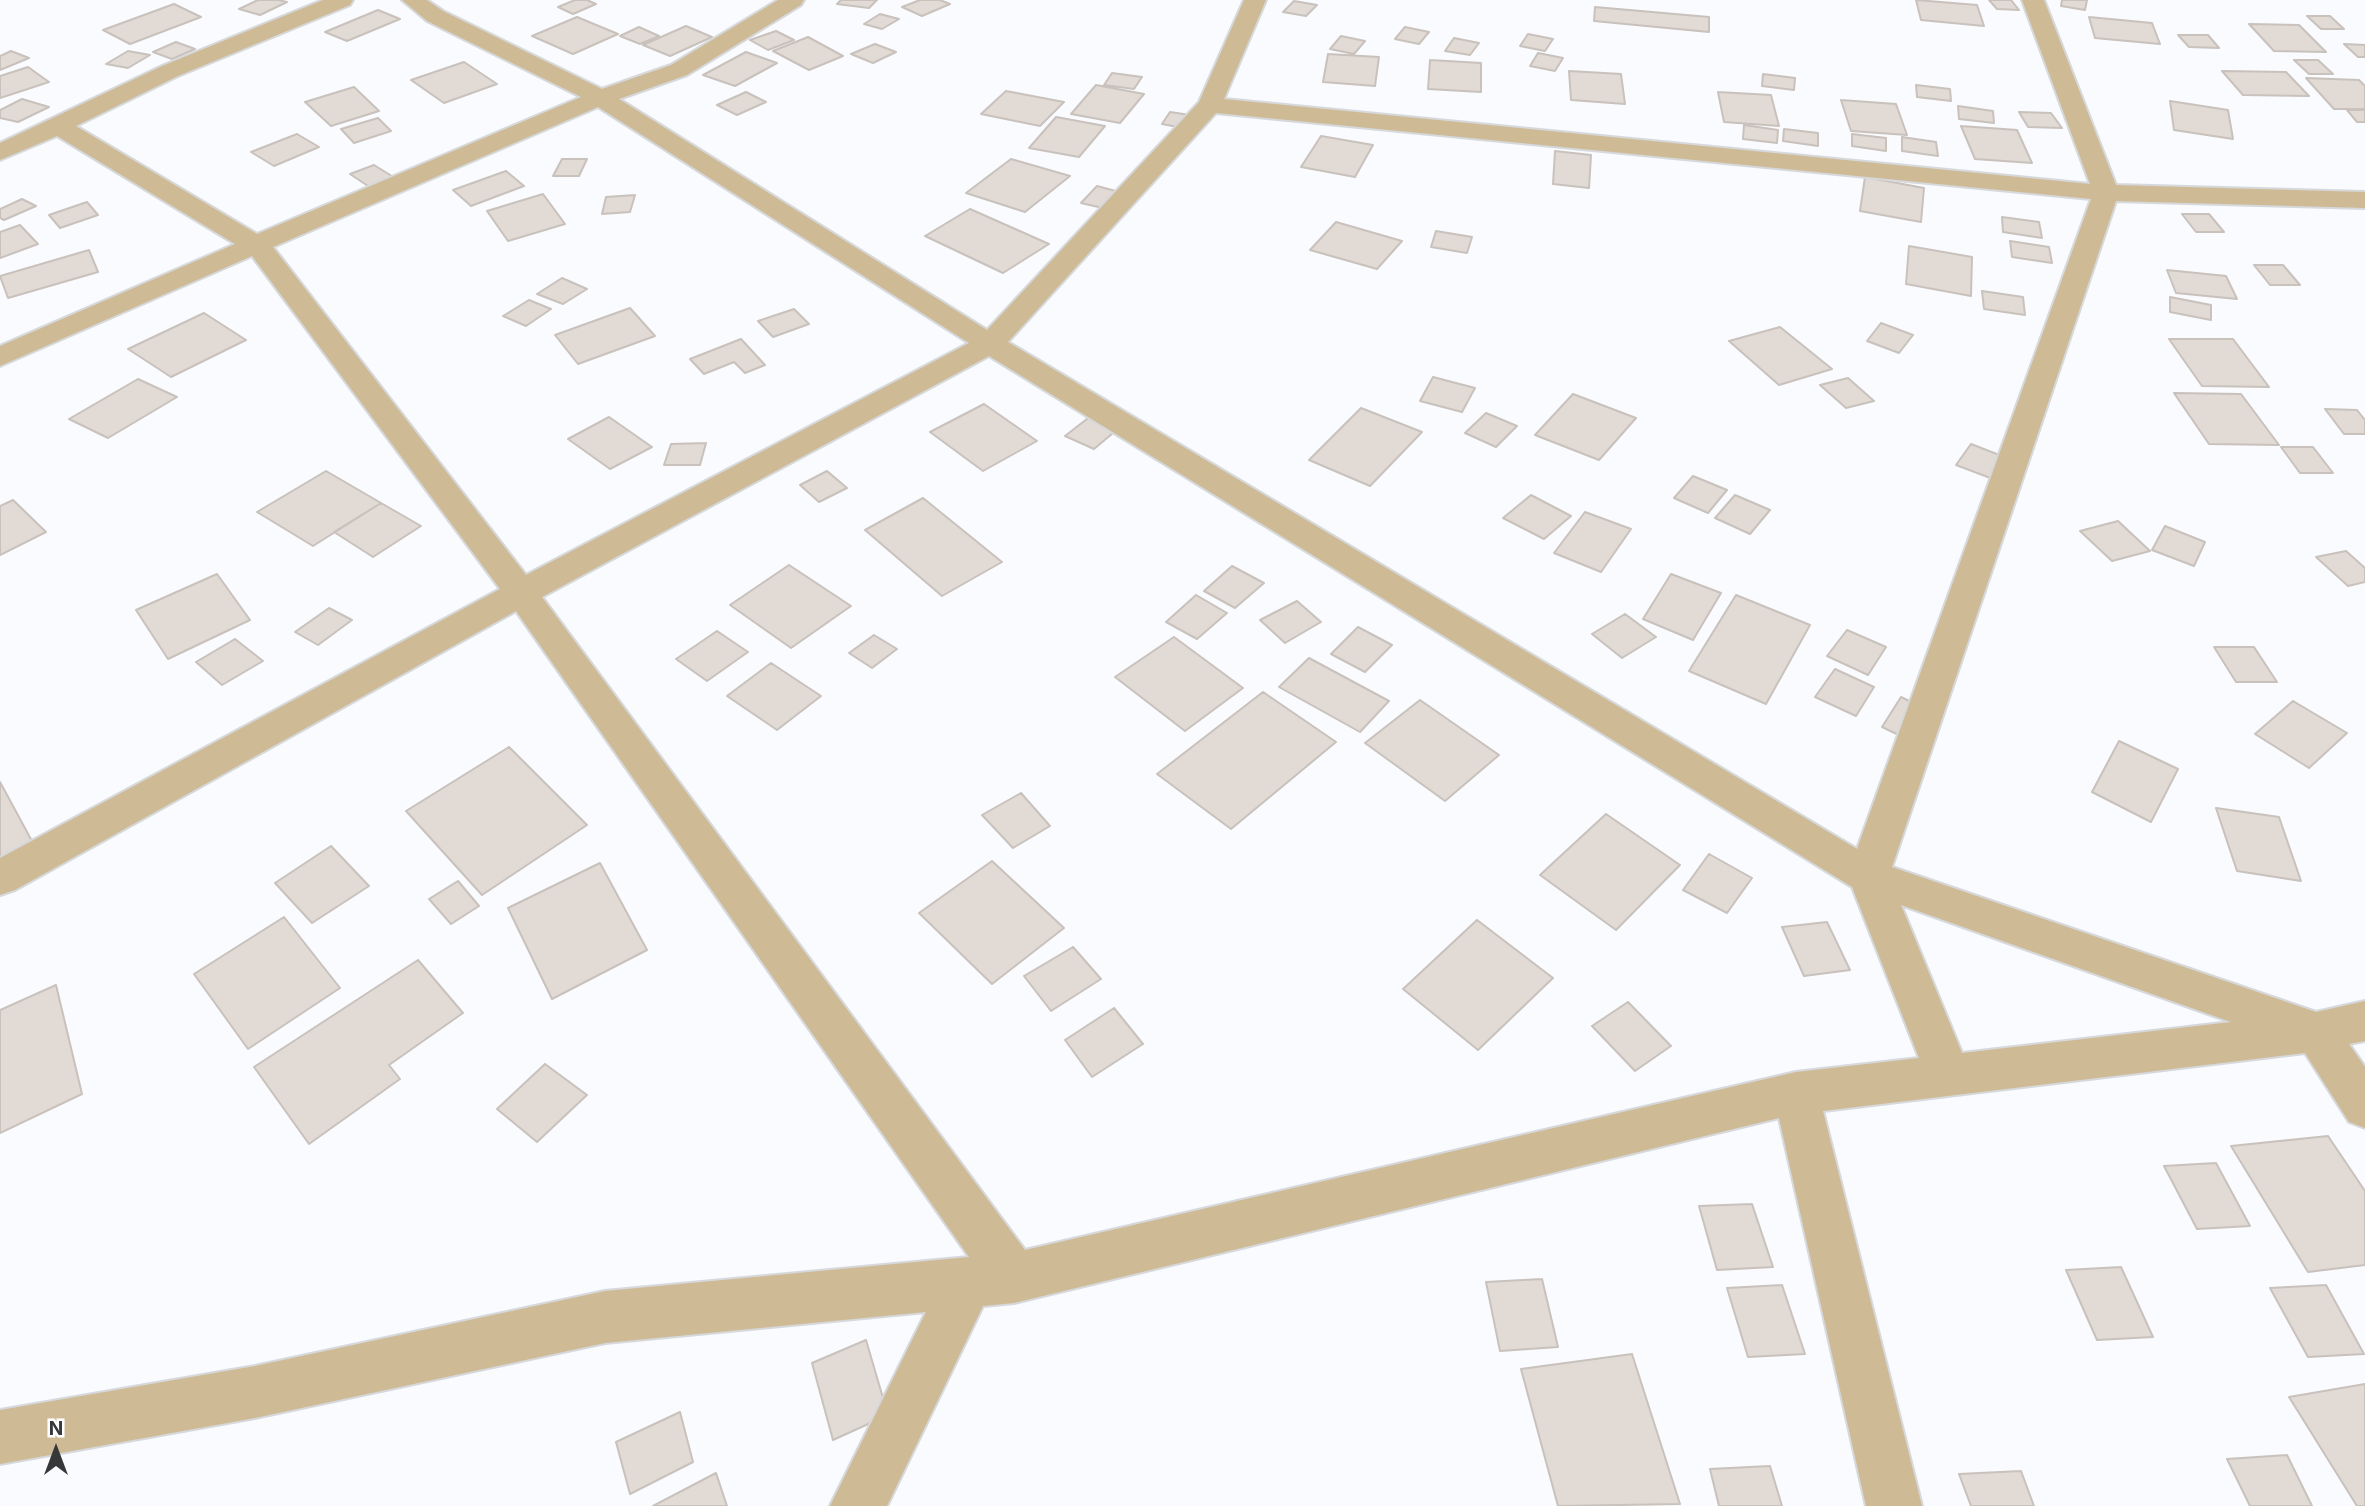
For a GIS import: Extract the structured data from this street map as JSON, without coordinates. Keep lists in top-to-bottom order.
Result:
{
  "north": "top"
}
